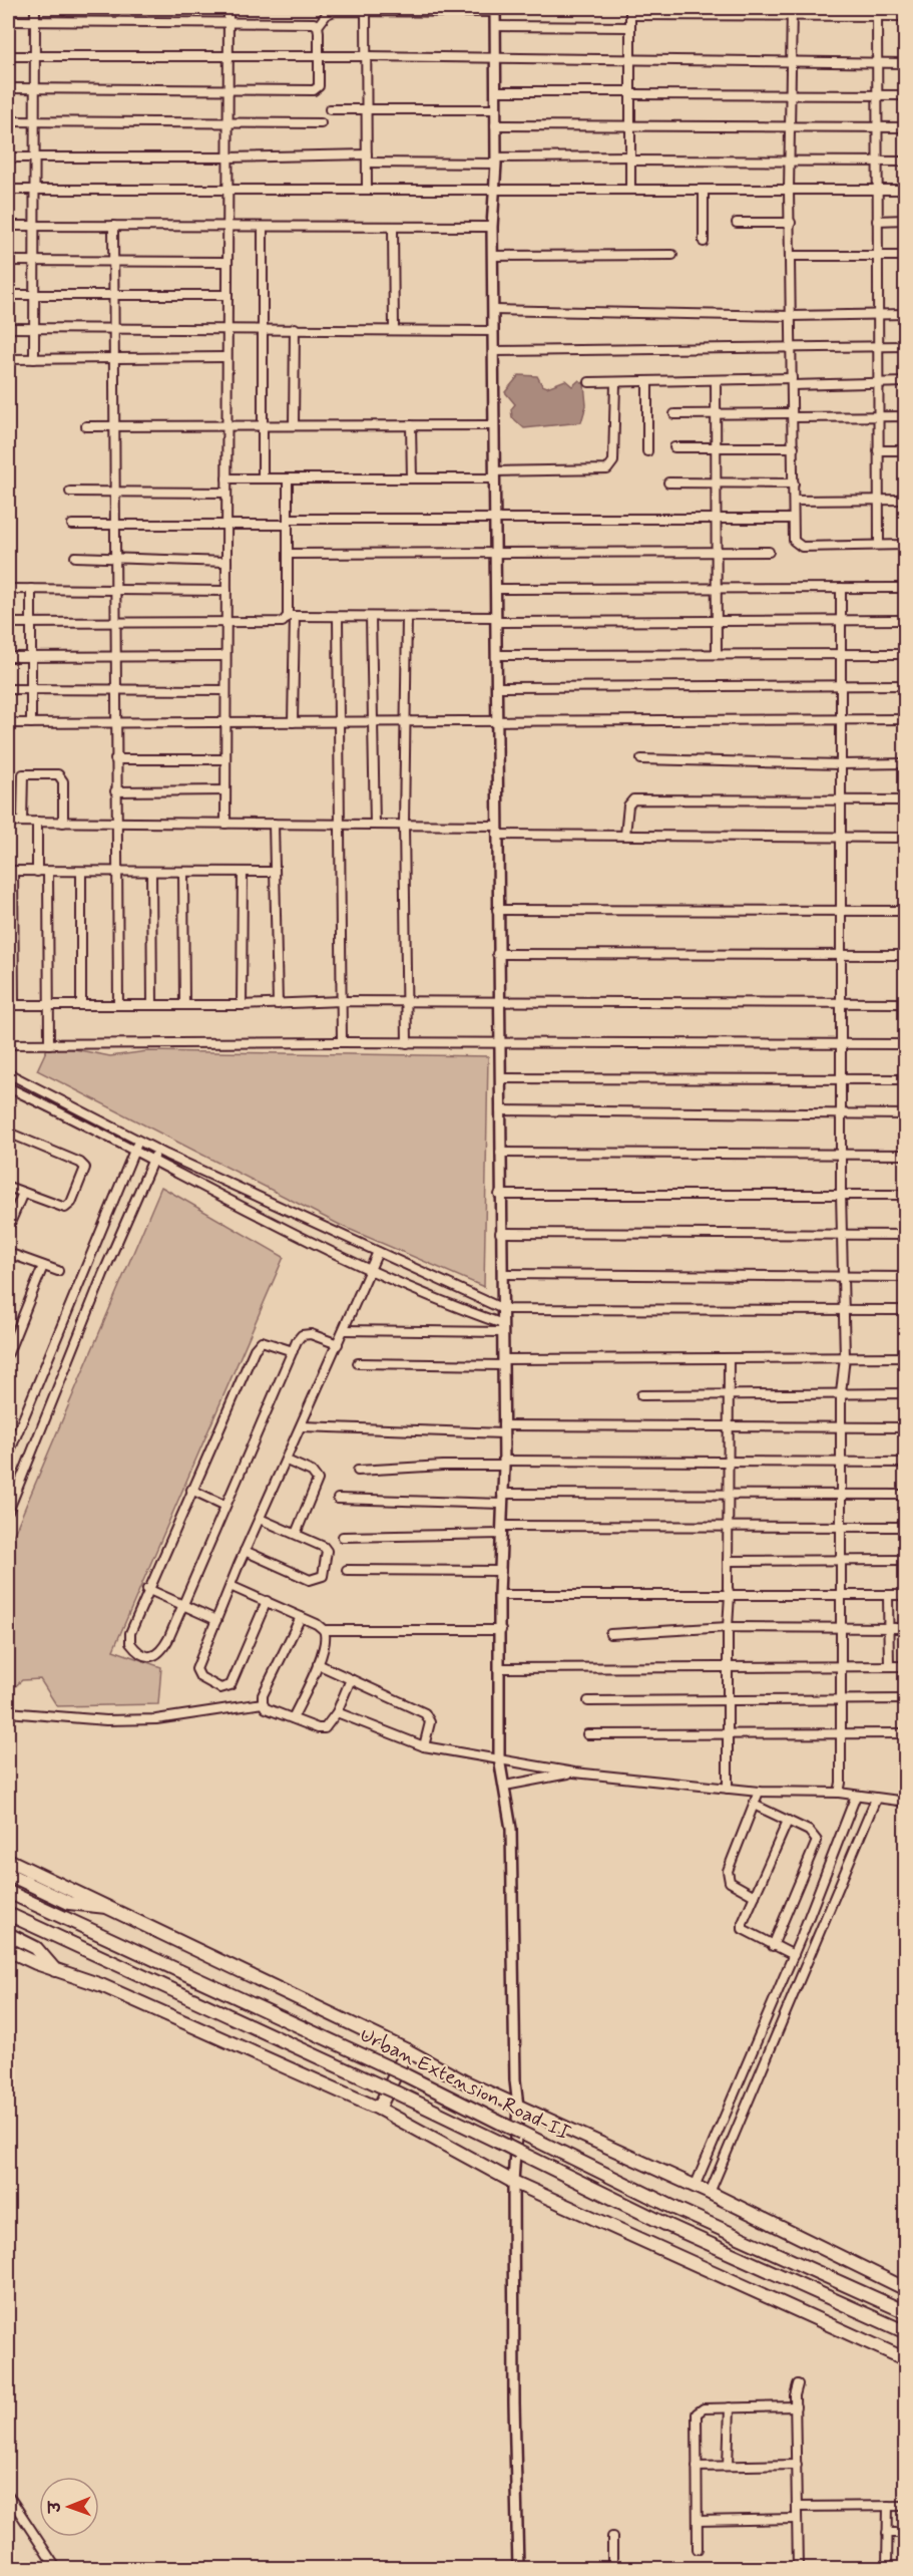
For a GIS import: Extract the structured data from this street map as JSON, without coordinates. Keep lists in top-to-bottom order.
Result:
{
  "streets": {
    "main road": ["Urban Extension Road-II"]
  },
  "north": "left"
}
